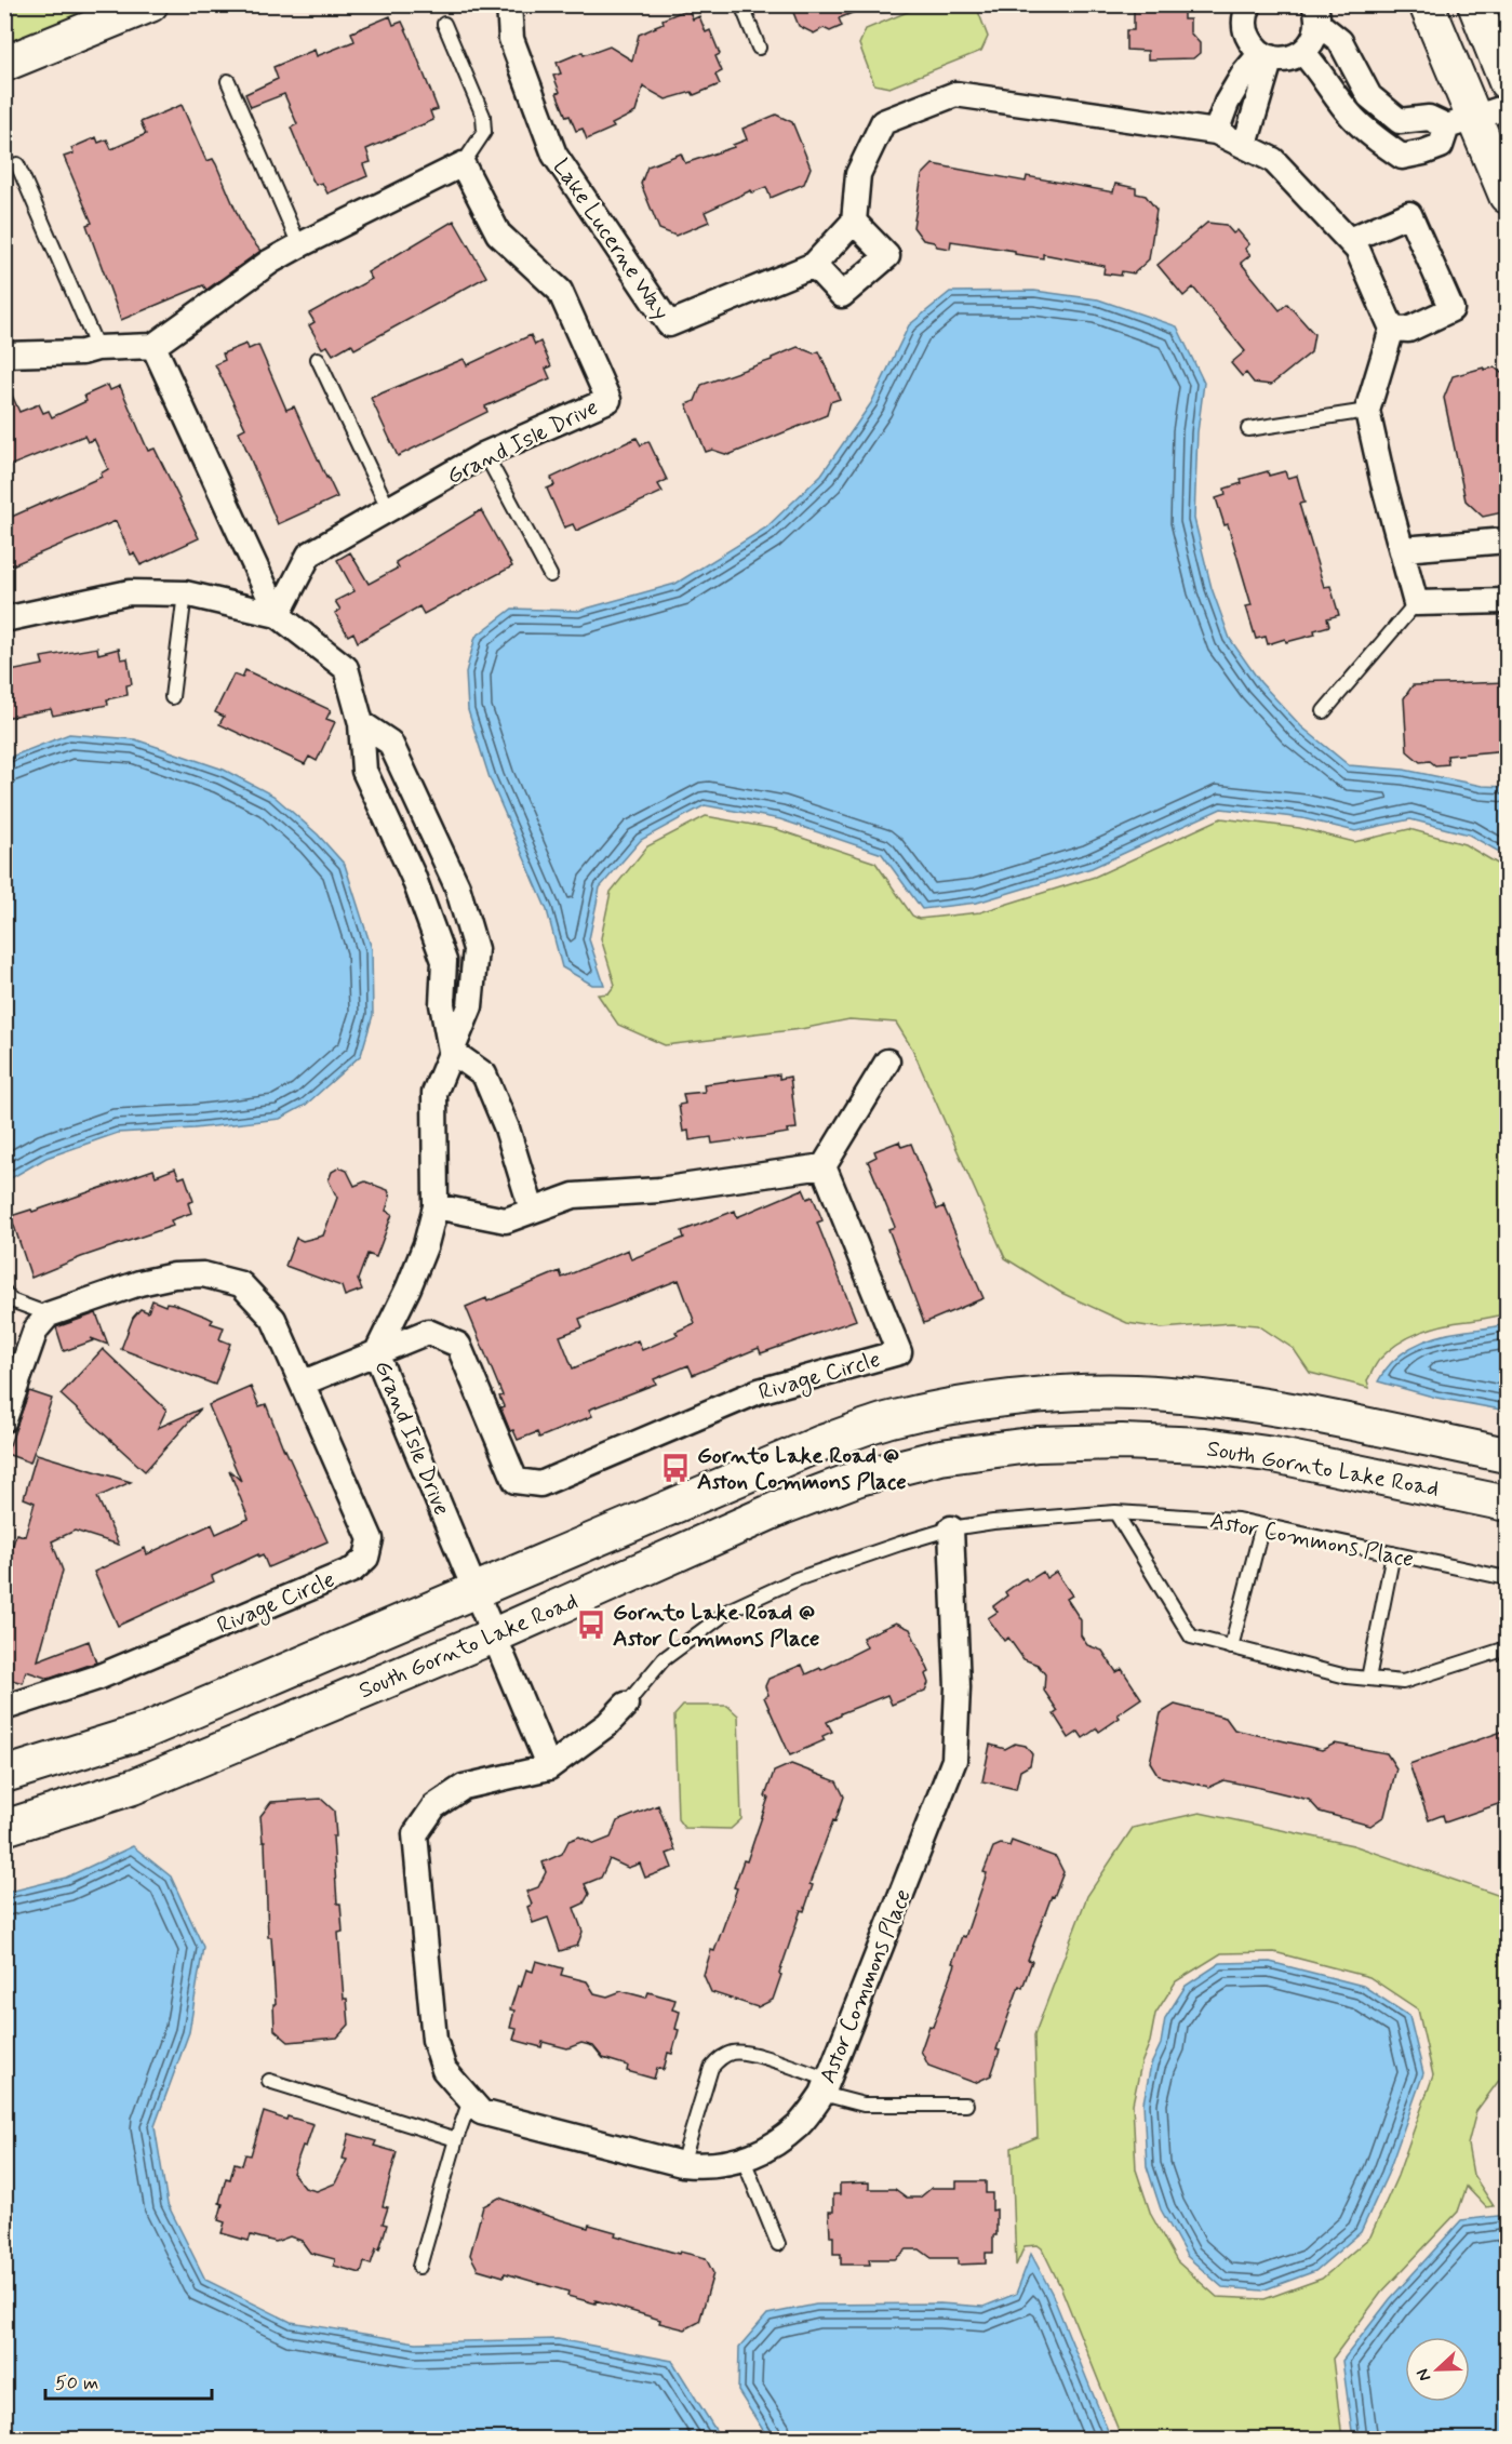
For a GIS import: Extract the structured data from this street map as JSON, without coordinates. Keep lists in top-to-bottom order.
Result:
{
  "streets": {
    "street": [
      "Lake Lucerne Way",
      "Grand Isle Drive",
      "Rivage Circle",
      "South Gornto Lake Road",
      "Astor Commons Place"
    ]
  },
  "crossings": [
    ["Grand Isle Drive", "Rivage Circle"],
    ["Grand Isle Drive", "South Gornto Lake Road"]
  ],
  "places": {
    "bus stop": ["Gornto Lake Road @ Aston Commons Place", "Gornto Lake Road @ Astor Commons Place"]
  },
  "scale_bar": "50 m",
  "north": "left"
}
